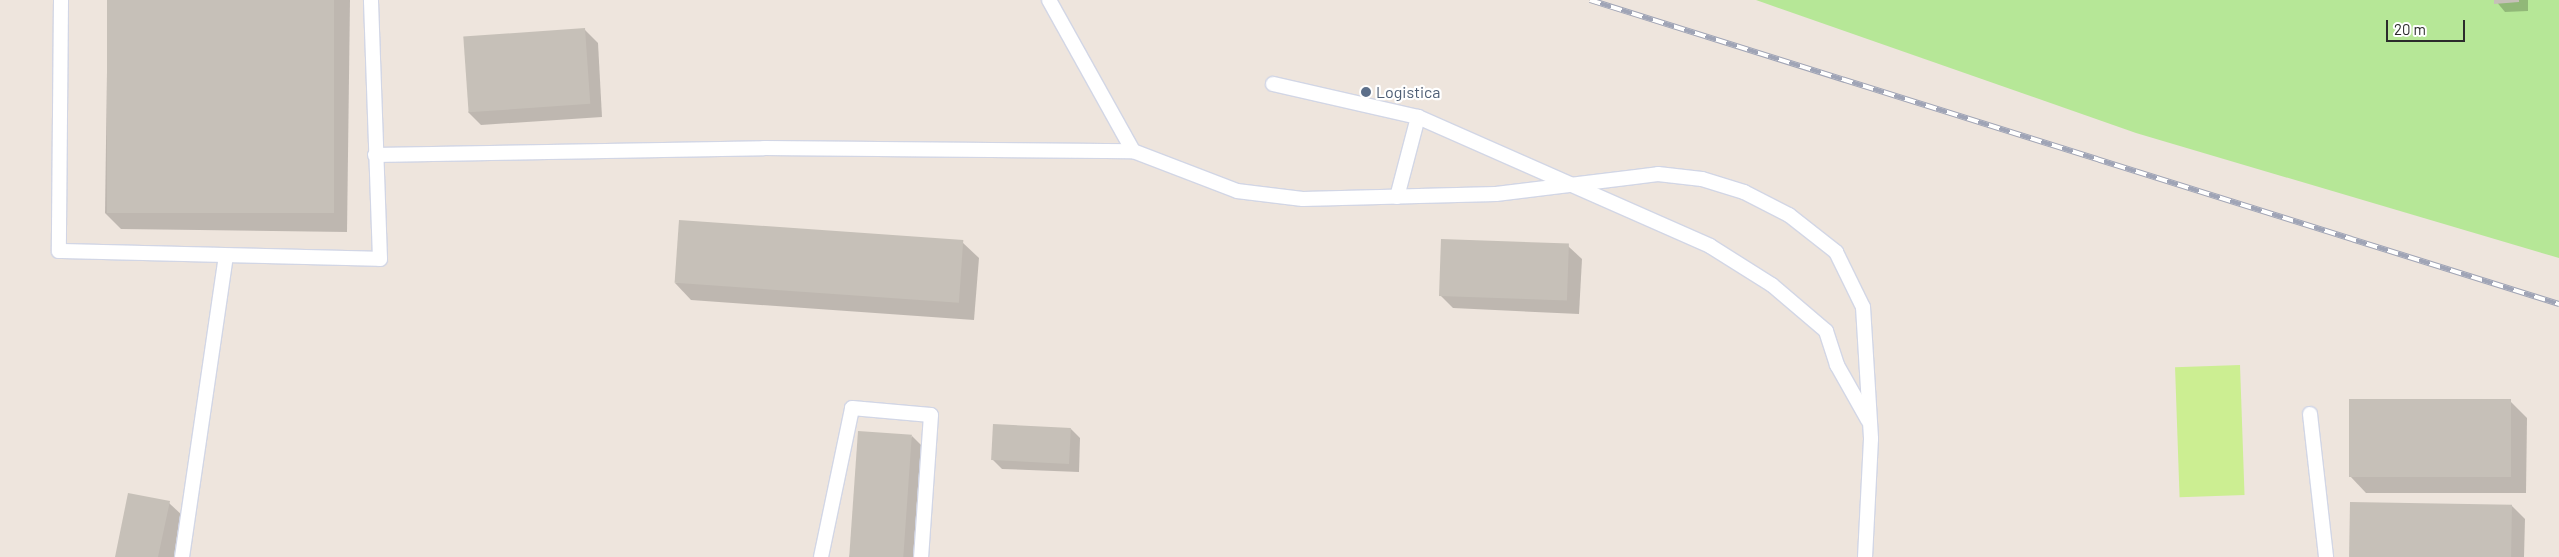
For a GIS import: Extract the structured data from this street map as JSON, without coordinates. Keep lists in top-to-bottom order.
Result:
{
  "places": ["Logistica"],
  "scale_bar": "20 m"
}
